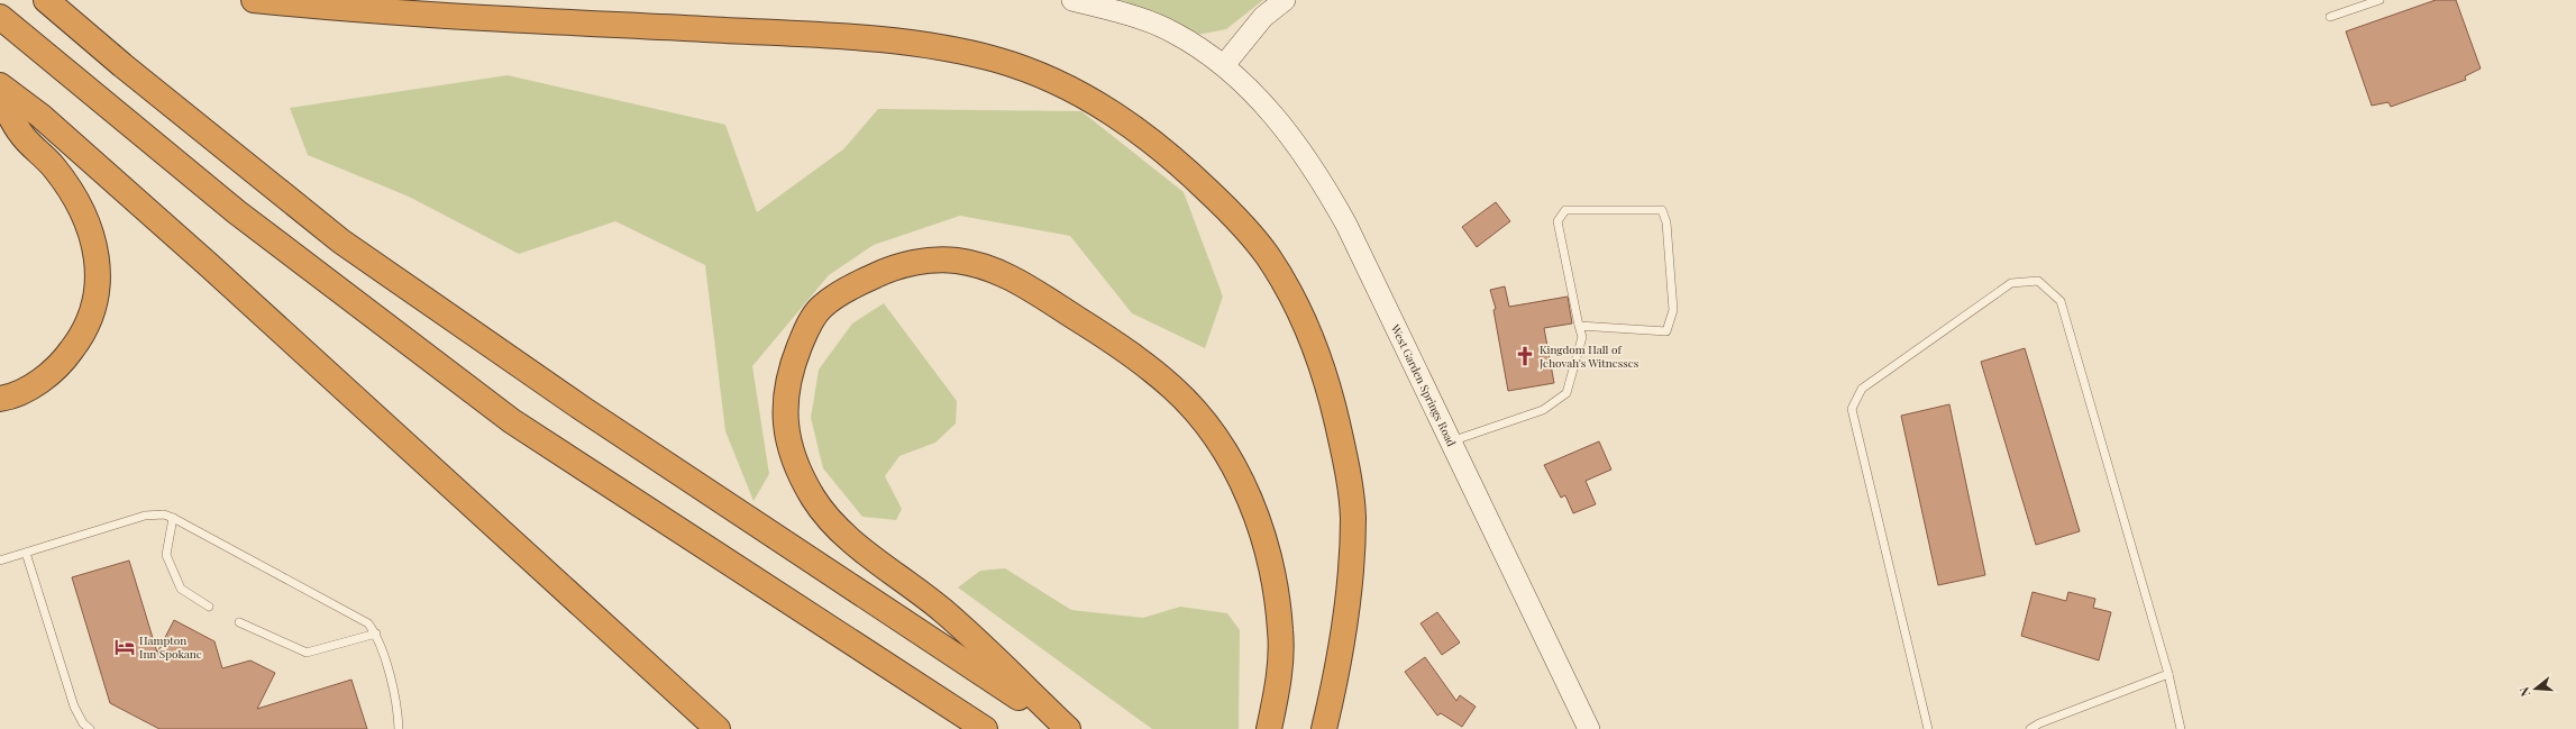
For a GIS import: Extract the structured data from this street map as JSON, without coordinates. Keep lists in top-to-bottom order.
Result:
{
  "streets": {
    "street": ["West Garden Springs Road"]
  },
  "places": {
    "church": ["Kingdom Hall of Jehovah's Witnesses"],
    "hotel": ["Hampton Inn Spokane"]
  },
  "north": "left"
}
